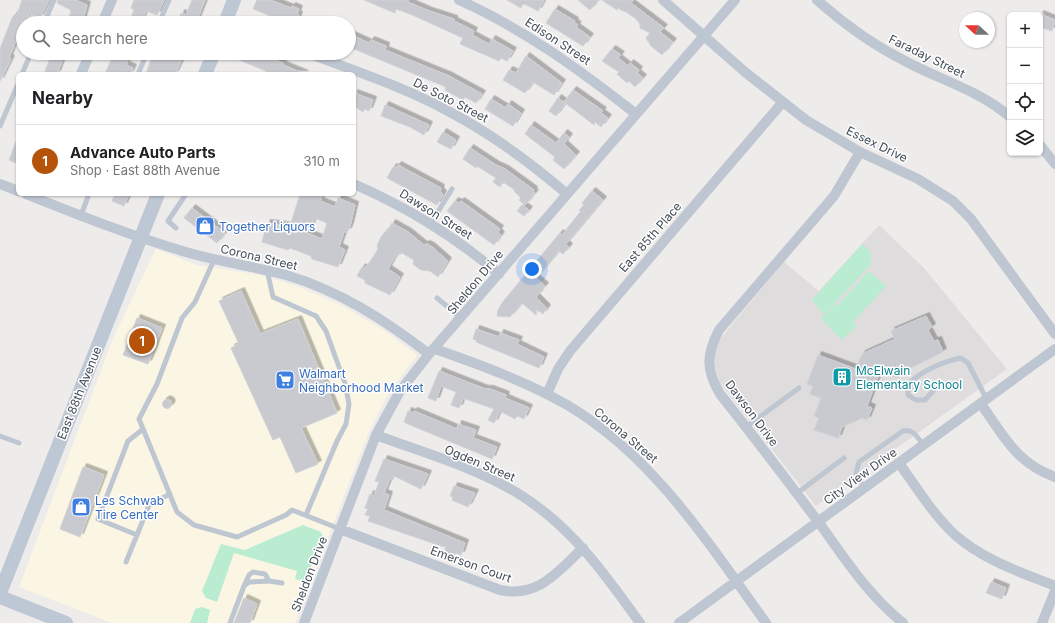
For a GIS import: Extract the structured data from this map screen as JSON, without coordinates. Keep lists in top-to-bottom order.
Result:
{
  "streets": {
    "main road": ["East 88th Avenue"],
    "street": [
      "Edison Street",
      "Faraday Street",
      "De Soto Street",
      "Essex Drive",
      "Dawson Street",
      "East 85th Place",
      "Corona Street",
      "Sheldon Drive",
      "Dawson Drive",
      "Ogden Street",
      "City View Drive",
      "Emerson Court"
    ]
  },
  "crossings": [
    ["Edison Street", "Sheldon Drive"],
    ["De Soto Street", "Sheldon Drive"],
    ["Essex Drive", "East 85th Place"],
    ["Essex Drive", "Sheldon Drive"],
    ["Essex Drive", "Dawson Drive"],
    ["Dawson Street", "Sheldon Drive"],
    ["East 85th Place", "Corona Street"],
    ["Corona Street", "Sheldon Drive"],
    ["Corona Street", "East 88th Avenue"],
    ["Corona Street", "City View Drive"],
    ["Sheldon Drive", "Ogden Street"],
    ["Sheldon Drive", "Emerson Court"],
    ["Dawson Drive", "City View Drive"],
    ["Ogden Street", "Emerson Court"]
  ],
  "places": {
    "shop": ["Together Liquors", "Les Schwab Tire Center"],
    "building": ["McElwain Elementary School"],
    "supermarket": ["Walmart Neighborhood Market"]
  },
  "north": "left",
  "page": {
    "map_buttons": ["+", "−"],
    "search": "Search here",
    "heading": "Nearby",
    "list": [
      {
        "mark": "1",
        "name": "Advance Auto Parts",
        "note": "Shop · East 88th Avenue",
        "value": "310 m"
      }
    ],
    "pins": "1"
  }
}
